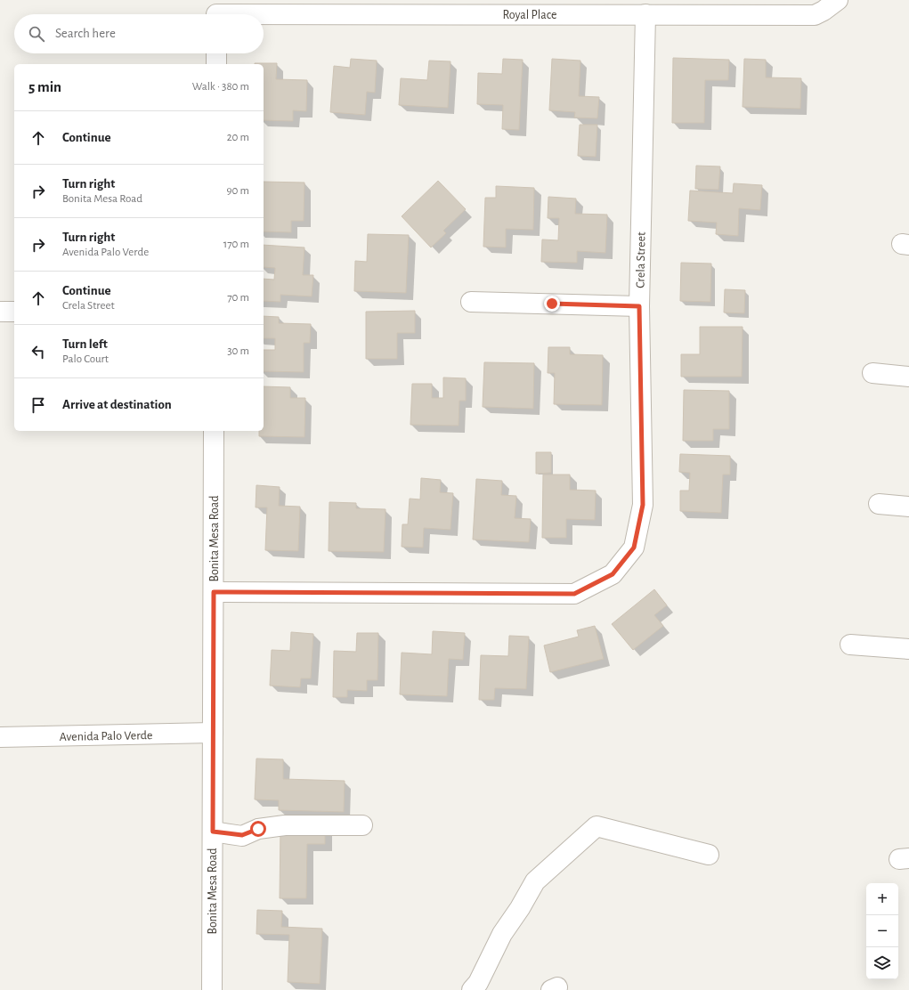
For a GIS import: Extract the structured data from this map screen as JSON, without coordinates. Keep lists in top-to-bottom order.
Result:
{
  "streets": {
    "street": [
      "Royal Place",
      "Crela Street",
      "Bonita Mesa Road",
      "Avenida Palo Verde"
    ]
  },
  "crossings": [
    ["Royal Place", "Crela Street"],
    ["Crela Street", "Bonita Mesa Road"],
    ["Bonita Mesa Road", "Avenida Palo Verde"]
  ],
  "page": {
    "search": "Search here",
    "heading": ["5 min", "Walk · 380 m"],
    "list": [
      ["Continue", "20 m"],
      ["Turn right", "Bonita Mesa Road", "90 m"],
      ["Turn right", "Avenida Palo Verde", "170 m"],
      ["Continue", "Crela Street", "70 m"],
      ["Turn left", "Palo Court", "30 m"],
      "Arrive at destination"
    ],
    "map_buttons": ["+", "−"]
  }
}
